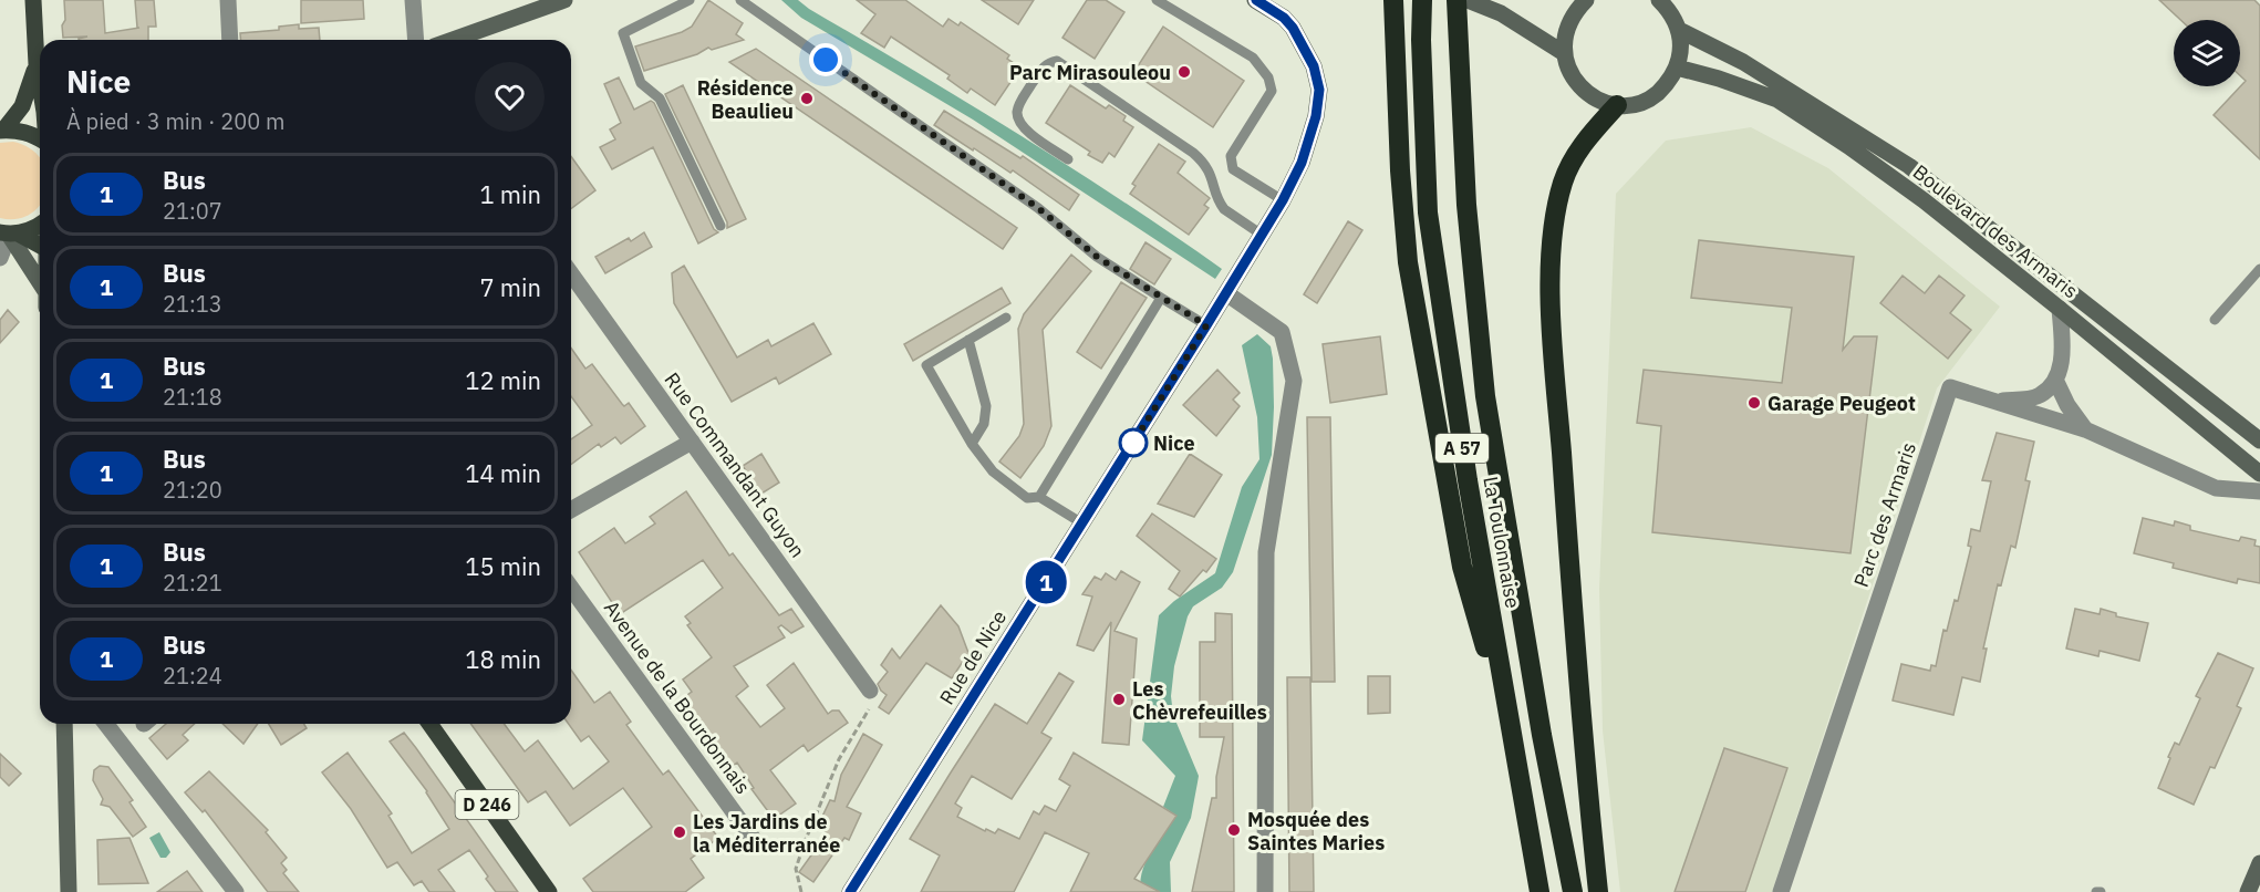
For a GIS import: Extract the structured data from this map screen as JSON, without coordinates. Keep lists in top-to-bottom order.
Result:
{
  "streets": {
    "highway": ["A 57", "La Toulonnaise"],
    "main road": ["Boulevard des Armaris", "Rue de Nice", "D 246"],
    "street": ["Rue Commandant Guyon", "Parc des Armaris", "Avenue de la Bourdonnais"]
  },
  "places": [
    "Parc Mirasouleou",
    "Résidence Beaulieu",
    "Garage Peugeot",
    "Nice",
    "Les Chèvrefeuilles",
    "Mosquée des Saintes Maries",
    "Les Jardins de la Méditerranée"
  ],
  "lines": ["bus line 1"],
  "page": {
    "on_map": "1",
    "heading": ["Nice", "À pied · 3 min · 200 m"],
    "list": [
      {
        "mark": "1",
        "name": "Bus",
        "note": "21:07",
        "value": "1 min"
      },
      {
        "mark": "1",
        "name": "Bus",
        "note": "21:13",
        "value": "7 min"
      },
      {
        "mark": "1",
        "name": "Bus",
        "note": "21:18",
        "value": "12 min"
      },
      {
        "mark": "1",
        "name": "Bus",
        "note": "21:20",
        "value": "14 min"
      },
      {
        "mark": "1",
        "name": "Bus",
        "note": "21:21",
        "value": "15 min"
      },
      {
        "mark": "1",
        "name": "Bus",
        "note": "21:24",
        "value": "18 min"
      }
    ]
  }
}
